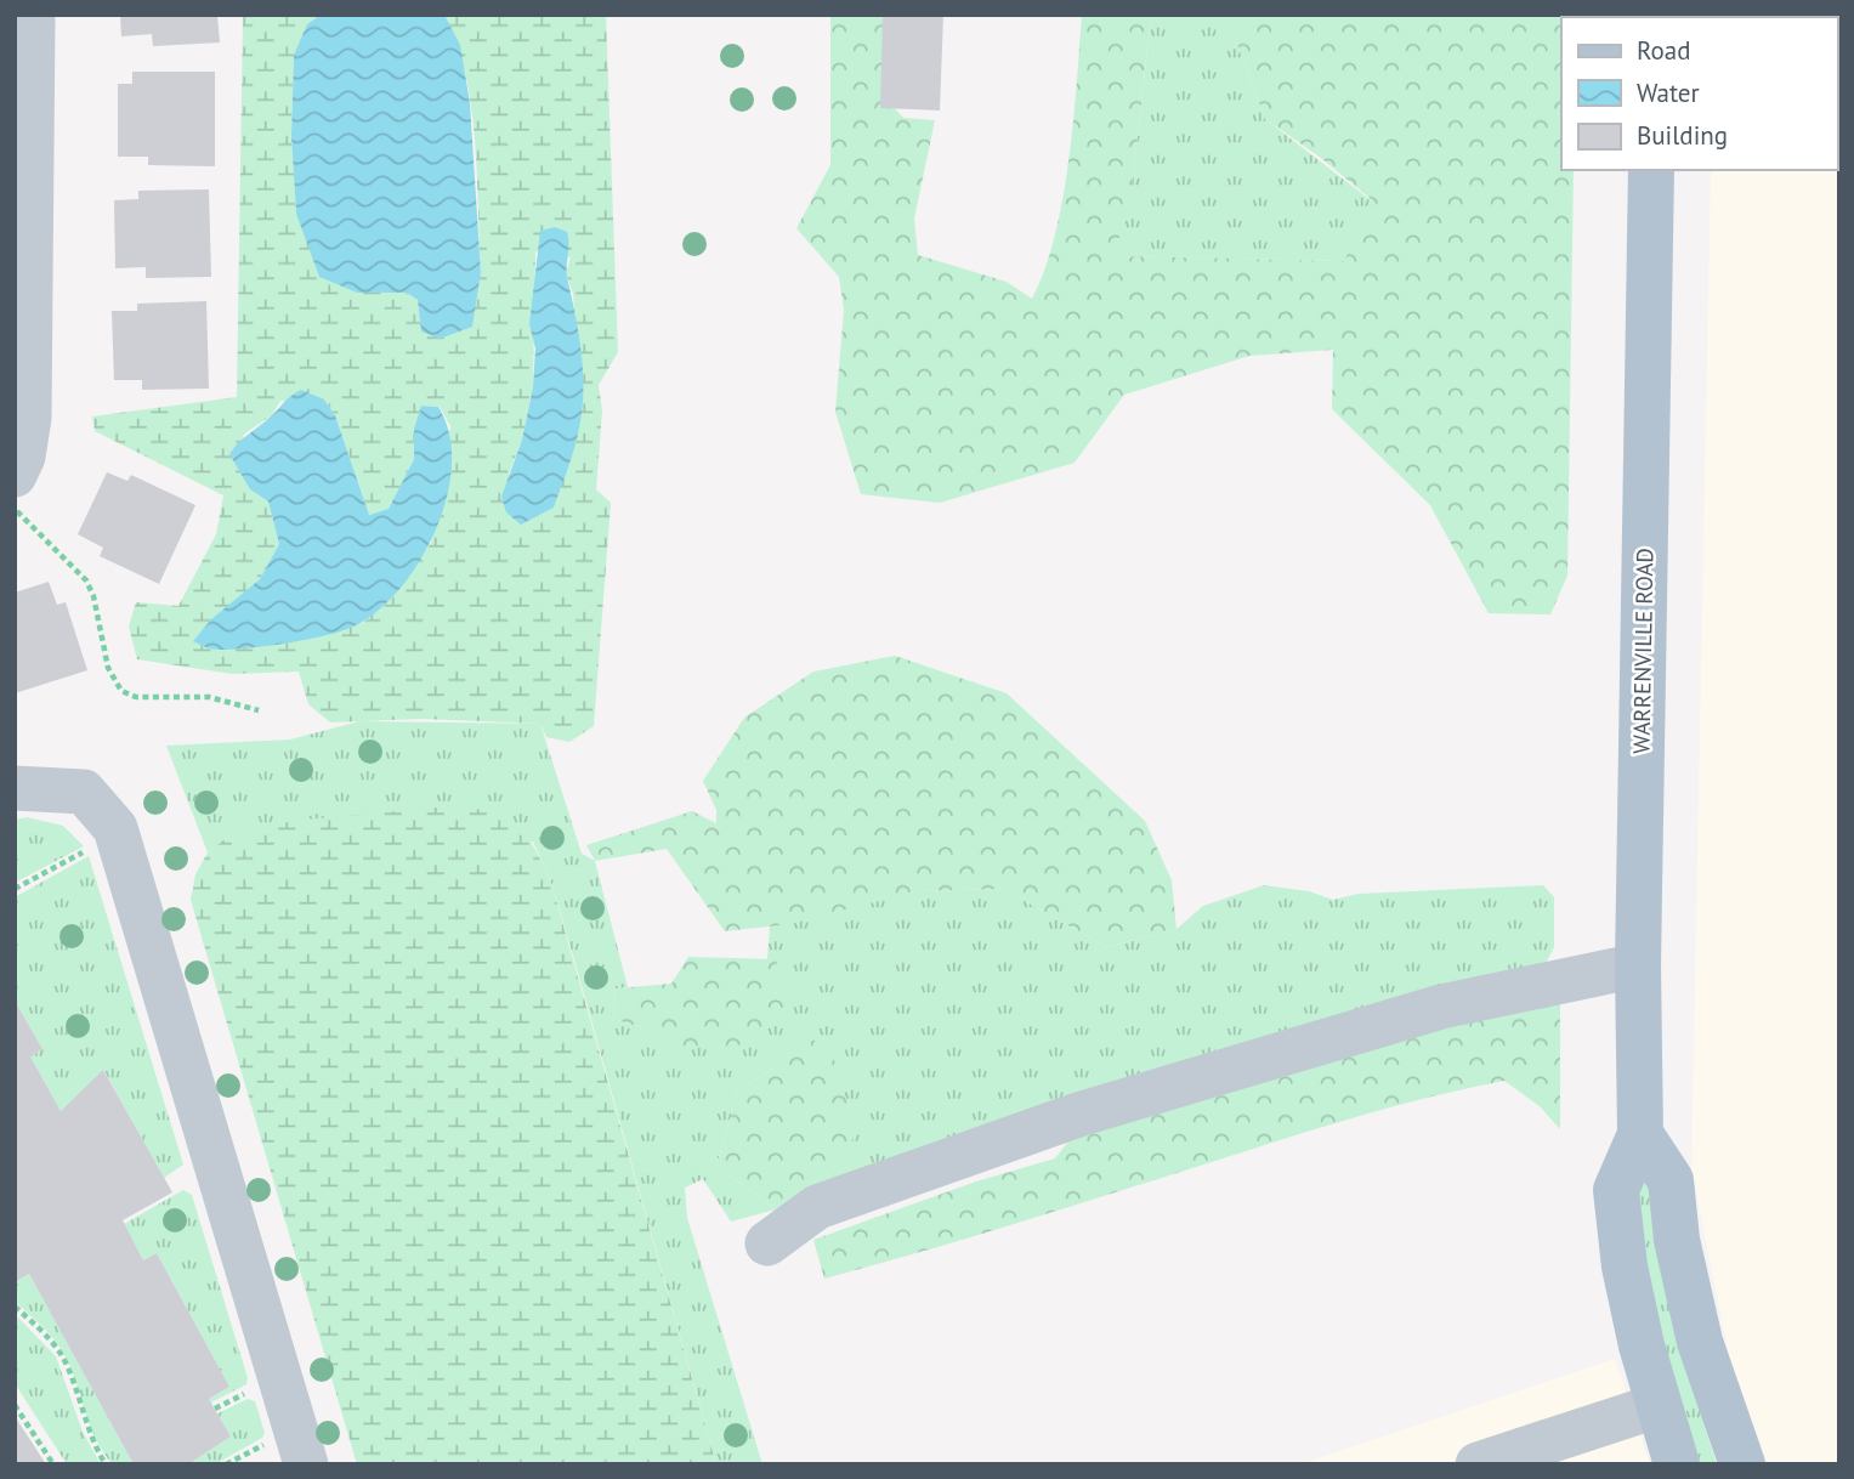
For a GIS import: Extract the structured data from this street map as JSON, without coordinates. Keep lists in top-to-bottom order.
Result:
{
  "streets": {
    "main road": ["WARRENVILLE ROAD"]
  },
  "legend": ["Road", "Water", "Building"]
}
